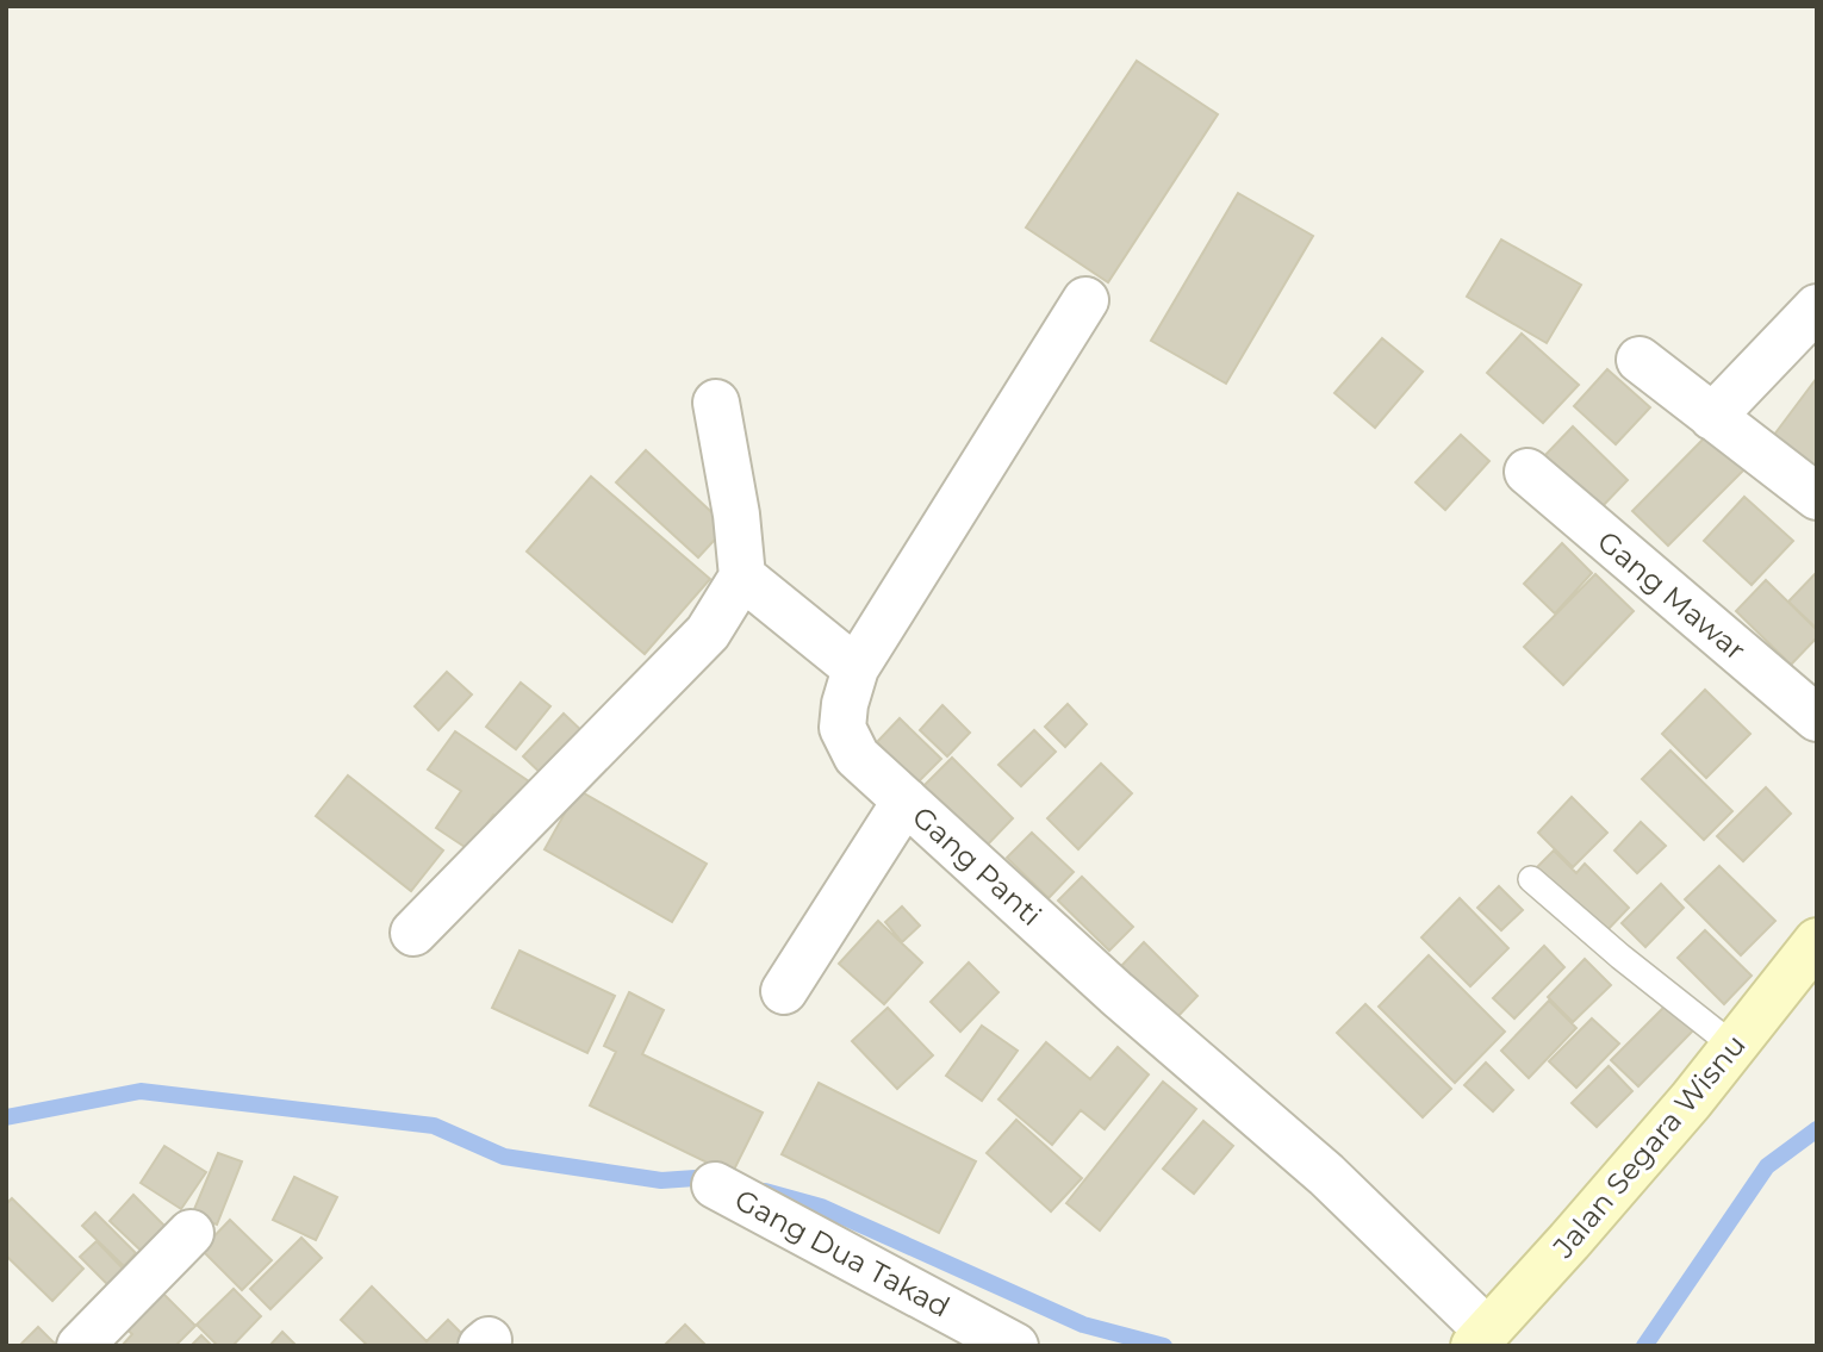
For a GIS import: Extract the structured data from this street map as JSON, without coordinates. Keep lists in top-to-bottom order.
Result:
{
  "streets": {
    "street": [
      "Gang Mawar",
      "Gang Panti",
      "Jalan Segara Wisnu",
      "Gang Dua Takad"
    ]
  },
  "crossings": [
    ["Gang Panti", "Jalan Segara Wisnu"]
  ]
}
